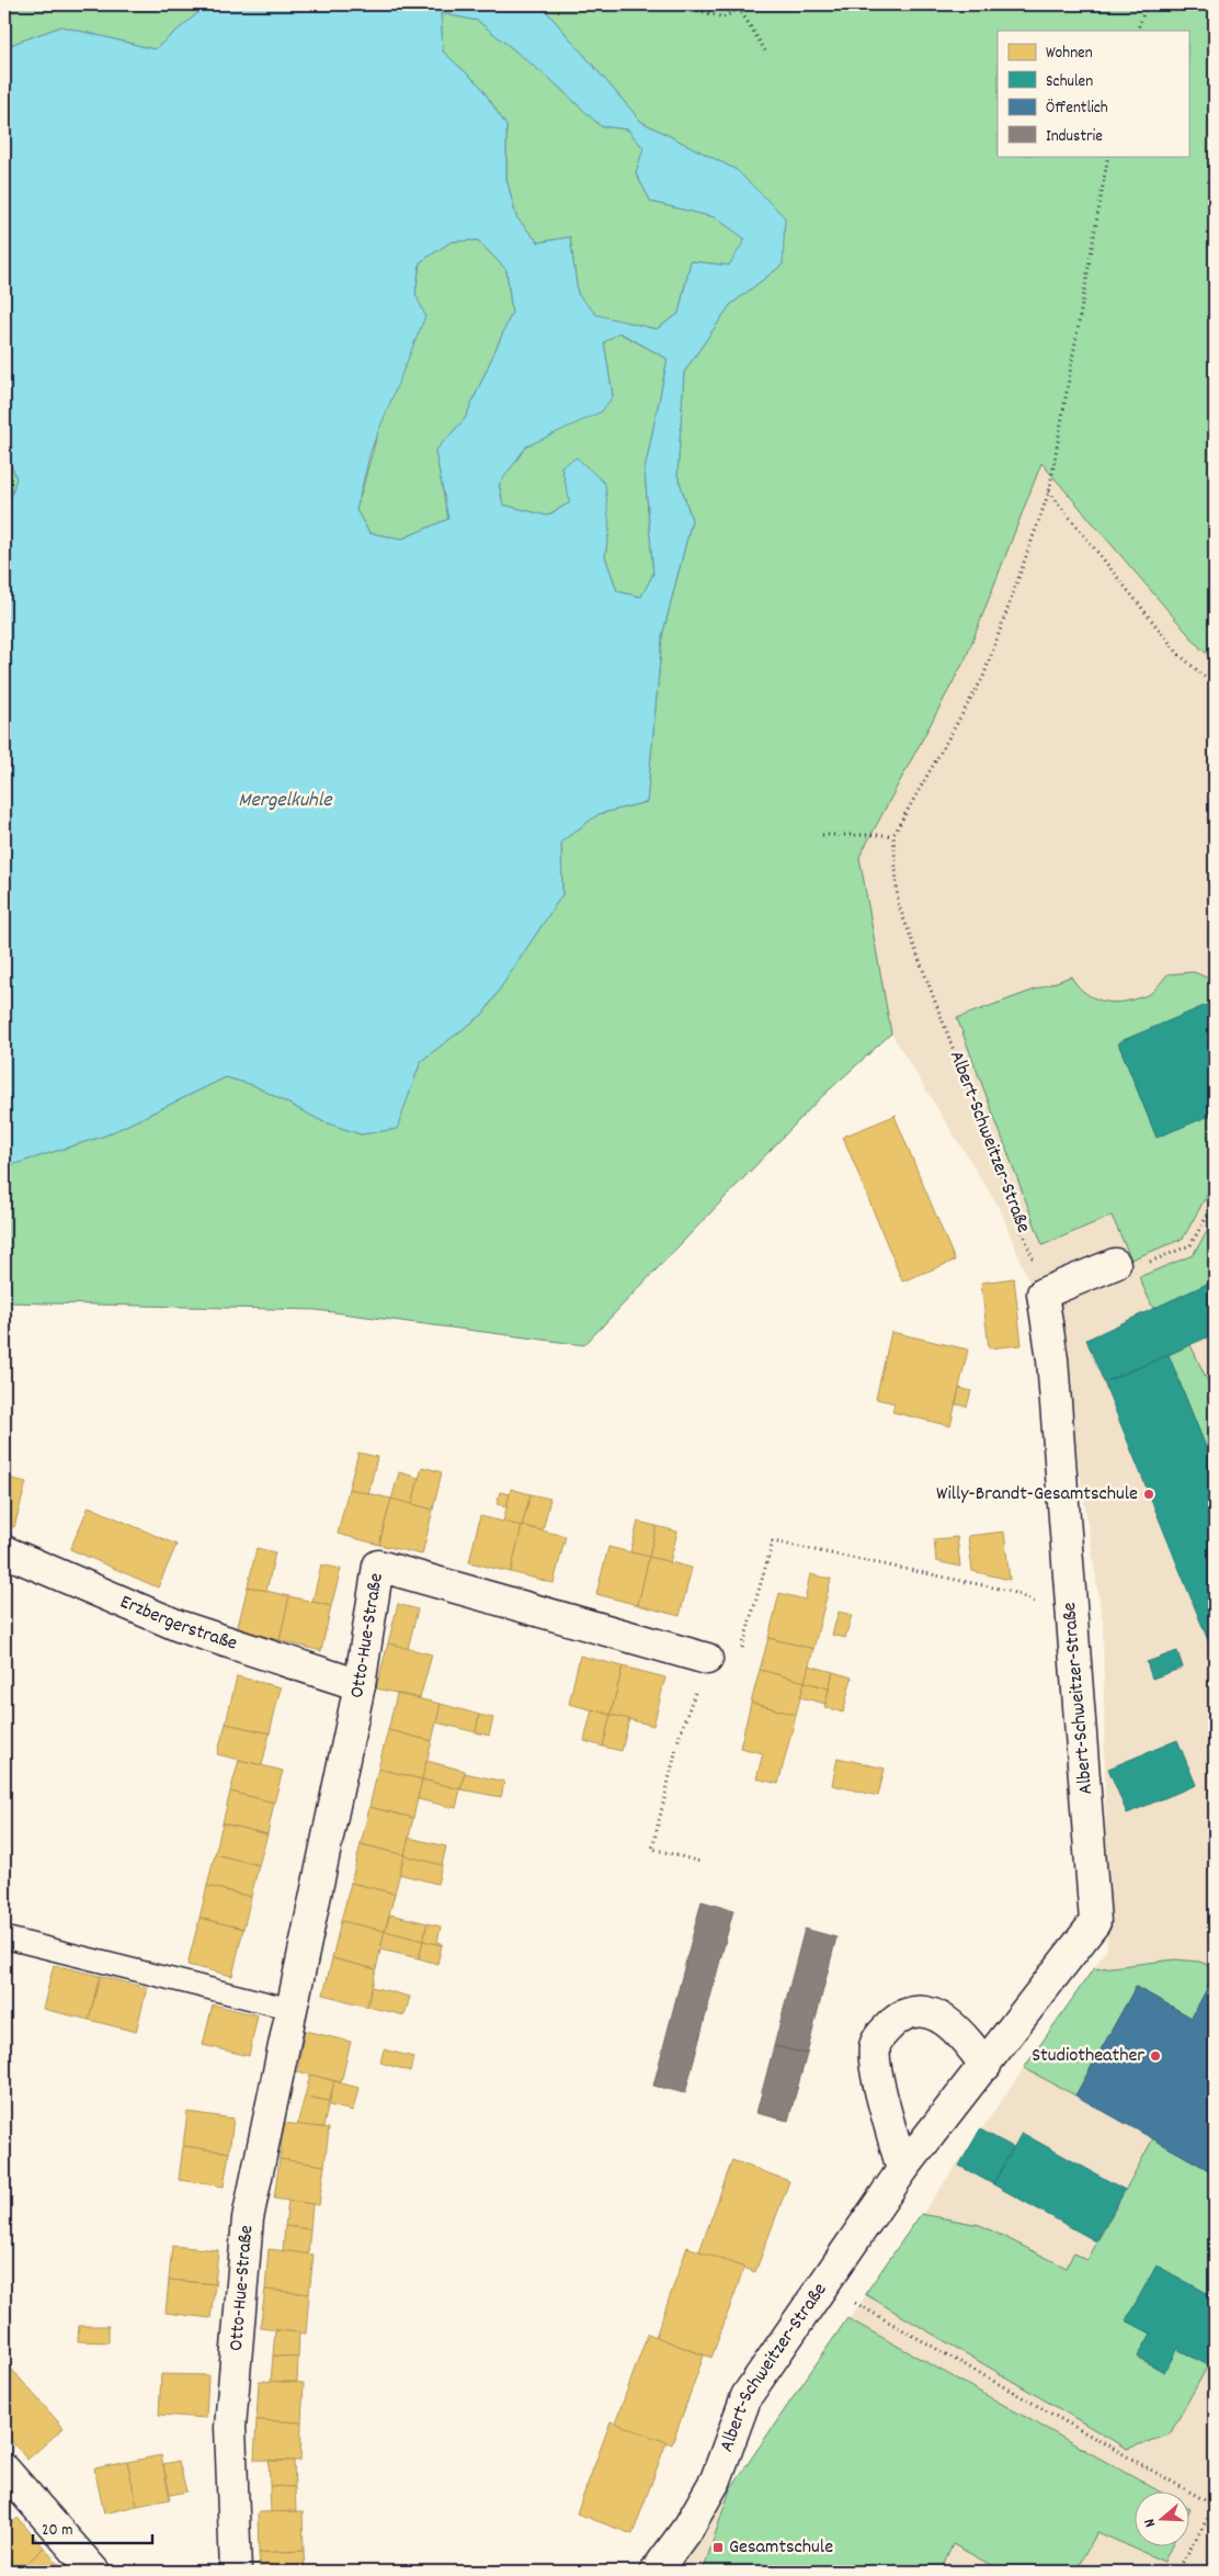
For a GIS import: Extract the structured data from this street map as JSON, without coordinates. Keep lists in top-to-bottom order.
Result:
{
  "streets": {
    "street": ["Albert-Schweitzer-Straße", "Erzbergerstraße", "Otto-Hue-Straße"]
  },
  "crossings": [
    ["Erzbergerstraße", "Otto-Hue-Straße"]
  ],
  "water": ["Mergelkuhle"],
  "places": {
    "other": ["Willy-Brandt-Gesamtschule", "Studiotheather"],
    "transit": ["Gesamtschule"]
  },
  "legend": [
    "Wohnen",
    "Schulen",
    "Öffentlich",
    "Industrie"
  ],
  "scale_bar": "20 m",
  "north": "left"
}
